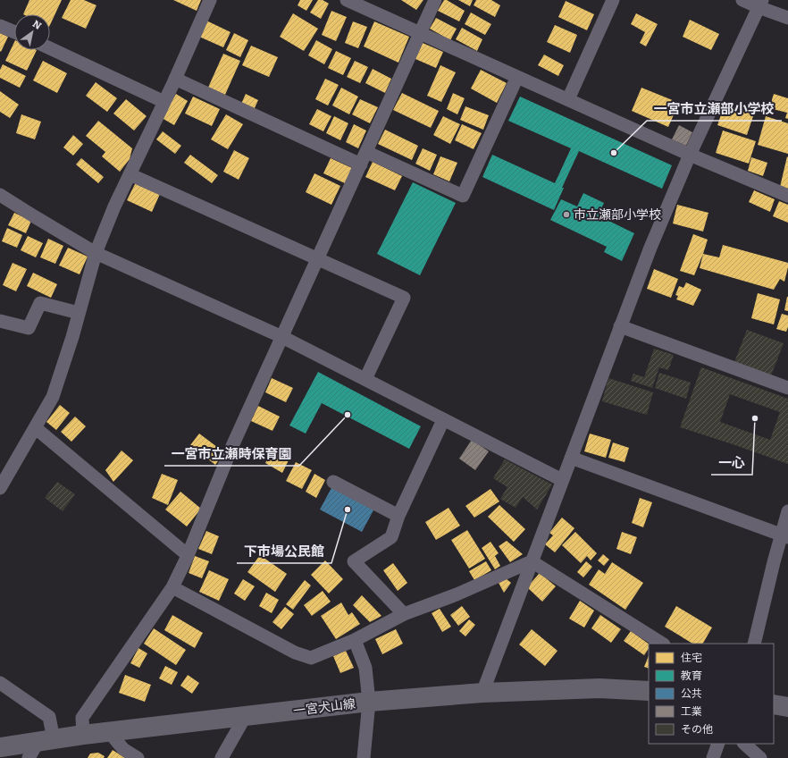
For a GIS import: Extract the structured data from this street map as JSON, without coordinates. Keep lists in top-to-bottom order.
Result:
{
  "streets": {
    "main road": ["一宮犬山線"]
  },
  "places": [
    "一宮市立瀬部小学校",
    "市立瀬部小学校",
    "一宮市立瀬時保育園",
    "一心",
    "下市場公民館"
  ],
  "legend": [
    "住宅",
    "教育",
    "公共",
    "工業",
    "その他"
  ],
  "north": "top right"
}
